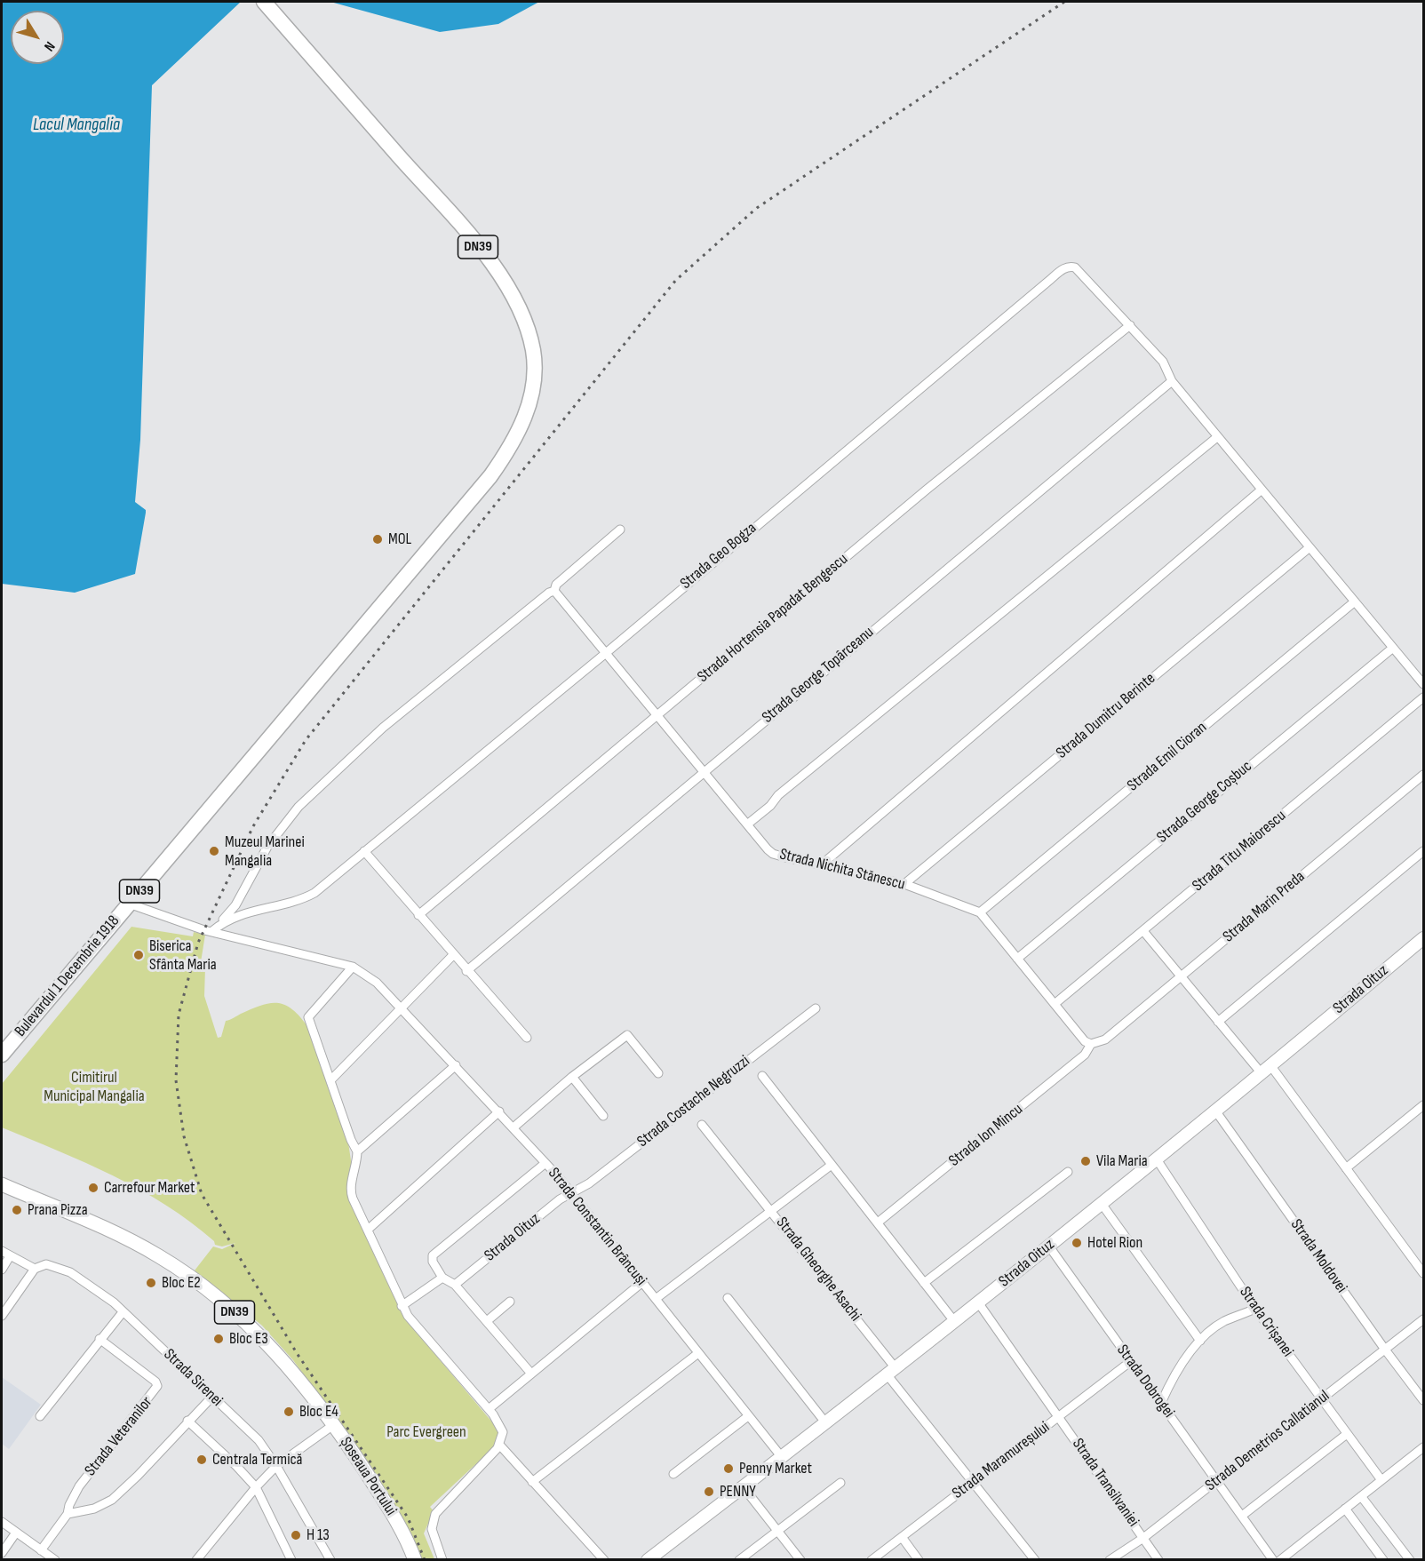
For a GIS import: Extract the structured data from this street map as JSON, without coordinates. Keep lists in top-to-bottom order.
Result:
{
  "streets": {
    "highway": ["DN39", "Bulevardul 1 Decembrie 1918"],
    "main road": ["Strada Oituz", "Șoseaua Portului"],
    "street": [
      "Strada Geo Bogza",
      "Strada Hortensia Papadat Bengescu",
      "Strada George Topârceanu",
      "Strada Dumitru Berinte",
      "Strada Emil Cioran",
      "Strada George Coșbuc",
      "Strada Titu Maiorescu",
      "Strada Nichita Stănescu",
      "Strada Marin Preda",
      "Strada Costache Negruzzi",
      "Strada Ion Mincu",
      "Strada Constantin Brâncuși",
      "Strada Moldovei",
      "Strada Gheorghe Asachi",
      "Strada Crișanei",
      "Strada Sirenei",
      "Strada Dobrogei",
      "Strada Veteranilor",
      "Strada Demetrios Callatianul",
      "Strada Maramureșului",
      "Strada Transilvaniei"
    ]
  },
  "crossings": [
    ["Strada Geo Bogza", "Strada Hortensia Papadat Bengescu"],
    ["Strada Geo Bogza", "Strada Nichita Stănescu"],
    ["Strada Hortensia Papadat Bengescu", "Strada Nichita Stănescu"],
    ["Strada George Topârceanu", "Strada Nichita Stănescu"],
    ["Strada Dumitru Berinte", "Strada Nichita Stănescu"],
    ["Strada Emil Cioran", "Strada Nichita Stănescu"],
    ["Strada Marin Preda", "Strada Ion Mincu"],
    ["Bulevardul 1 Decembrie 1918", "Strada Constantin Brâncuși"],
    ["Strada Oituz", "Strada Costache Negruzzi"],
    ["Strada Oituz", "Strada Constantin Brâncuși"],
    ["Strada Oituz", "Strada Moldovei"],
    ["Strada Oituz", "Strada Gheorghe Asachi"],
    ["Strada Oituz", "Strada Crișanei"],
    ["Strada Oituz", "Strada Dobrogei"],
    ["Strada Oituz", "Strada Transilvaniei"],
    ["Strada Costache Negruzzi", "Strada Constantin Brâncuși"],
    ["Strada Constantin Brâncuși", "Strada Gheorghe Asachi"],
    ["Strada Moldovei", "Strada Demetrios Callatianul"],
    ["Strada Gheorghe Asachi", "Strada Maramureșului"],
    ["Strada Crișanei", "Strada Demetrios Callatianul"],
    ["Strada Dobrogei", "Strada Demetrios Callatianul"],
    ["Strada Dobrogei", "Strada Maramureșului"],
    ["Strada Demetrios Callatianul", "Strada Transilvaniei"],
    ["Strada Maramureșului", "Strada Transilvaniei"]
  ],
  "water": ["Lacul Mangalia"],
  "parks": ["Cimitirul Municipal Mangalia", "Parc Evergreen"],
  "places": [
    "MOL",
    "Muzeul Marinei Mangalia",
    "Biserica Sfânta Maria",
    "Vila Maria",
    "Carrefour Market",
    "Prana Pizza",
    "Hotel Rion",
    "Bloc E2",
    "Bloc E3",
    "Bloc E4",
    "Centrala Termică",
    "Penny Market",
    "PENNY",
    "H 13"
  ],
  "north": "bottom right"
}
